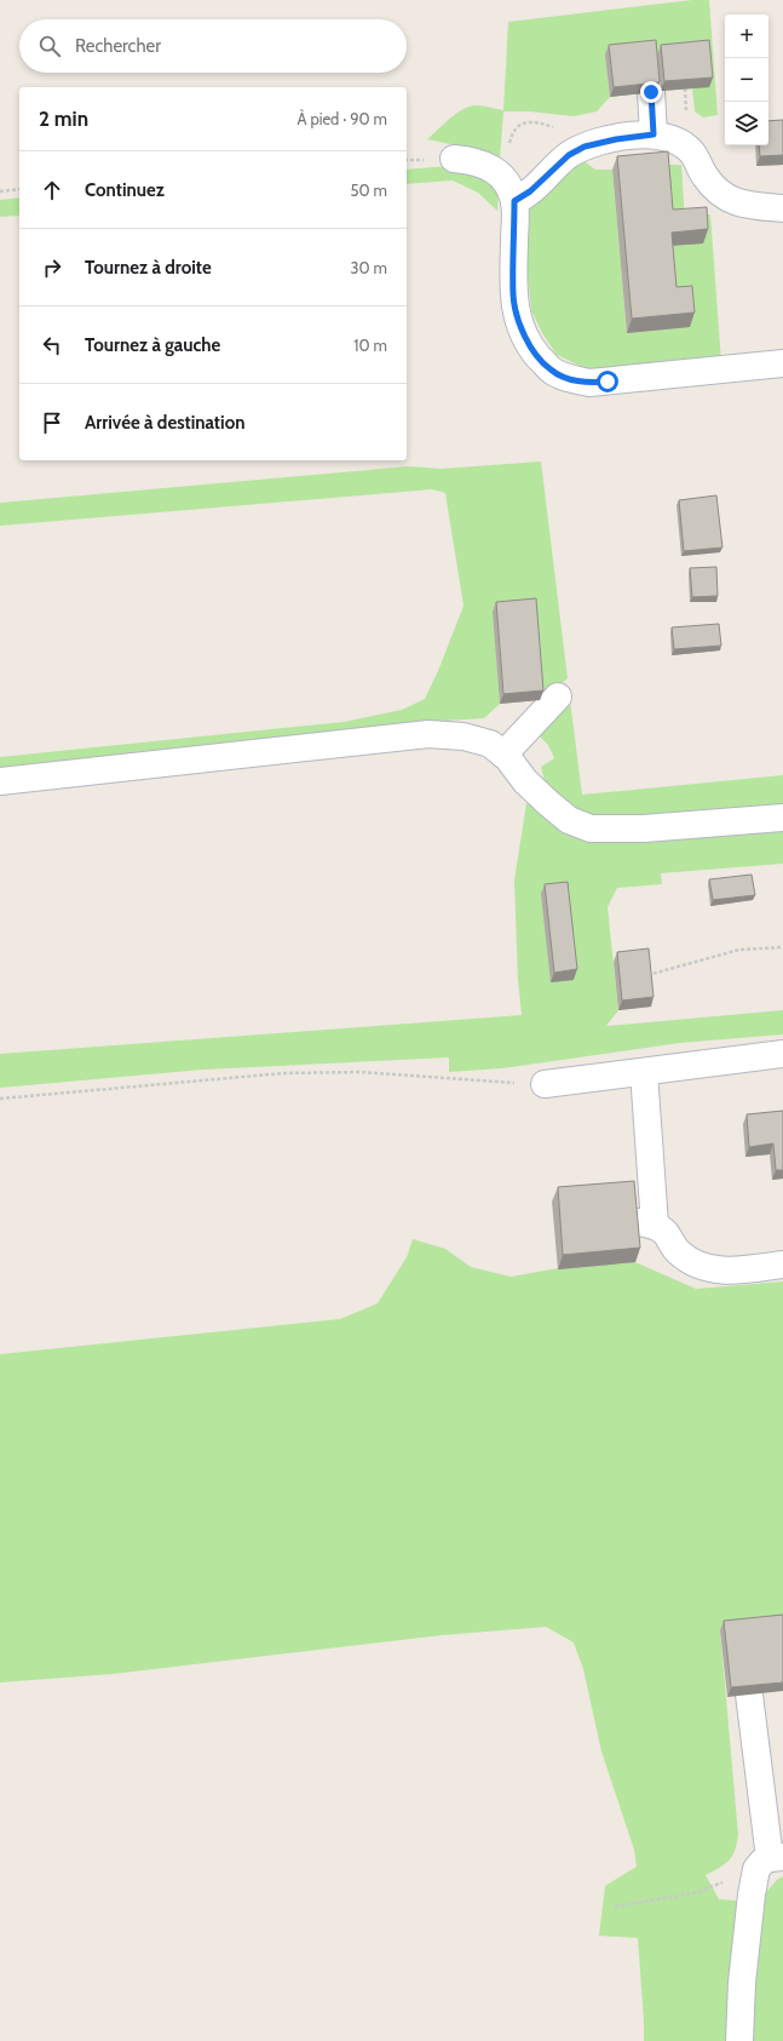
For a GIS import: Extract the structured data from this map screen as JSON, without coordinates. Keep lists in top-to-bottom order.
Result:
{
  "page": {
    "map_buttons": ["+", "−"],
    "search": "Rechercher",
    "heading": ["2 min", "À pied · 90 m"],
    "list": [
      ["Continuez", "50 m"],
      ["Tournez à droite", "30 m"],
      ["Tournez à gauche", "10 m"],
      "Arrivée à destination"
    ]
  }
}
